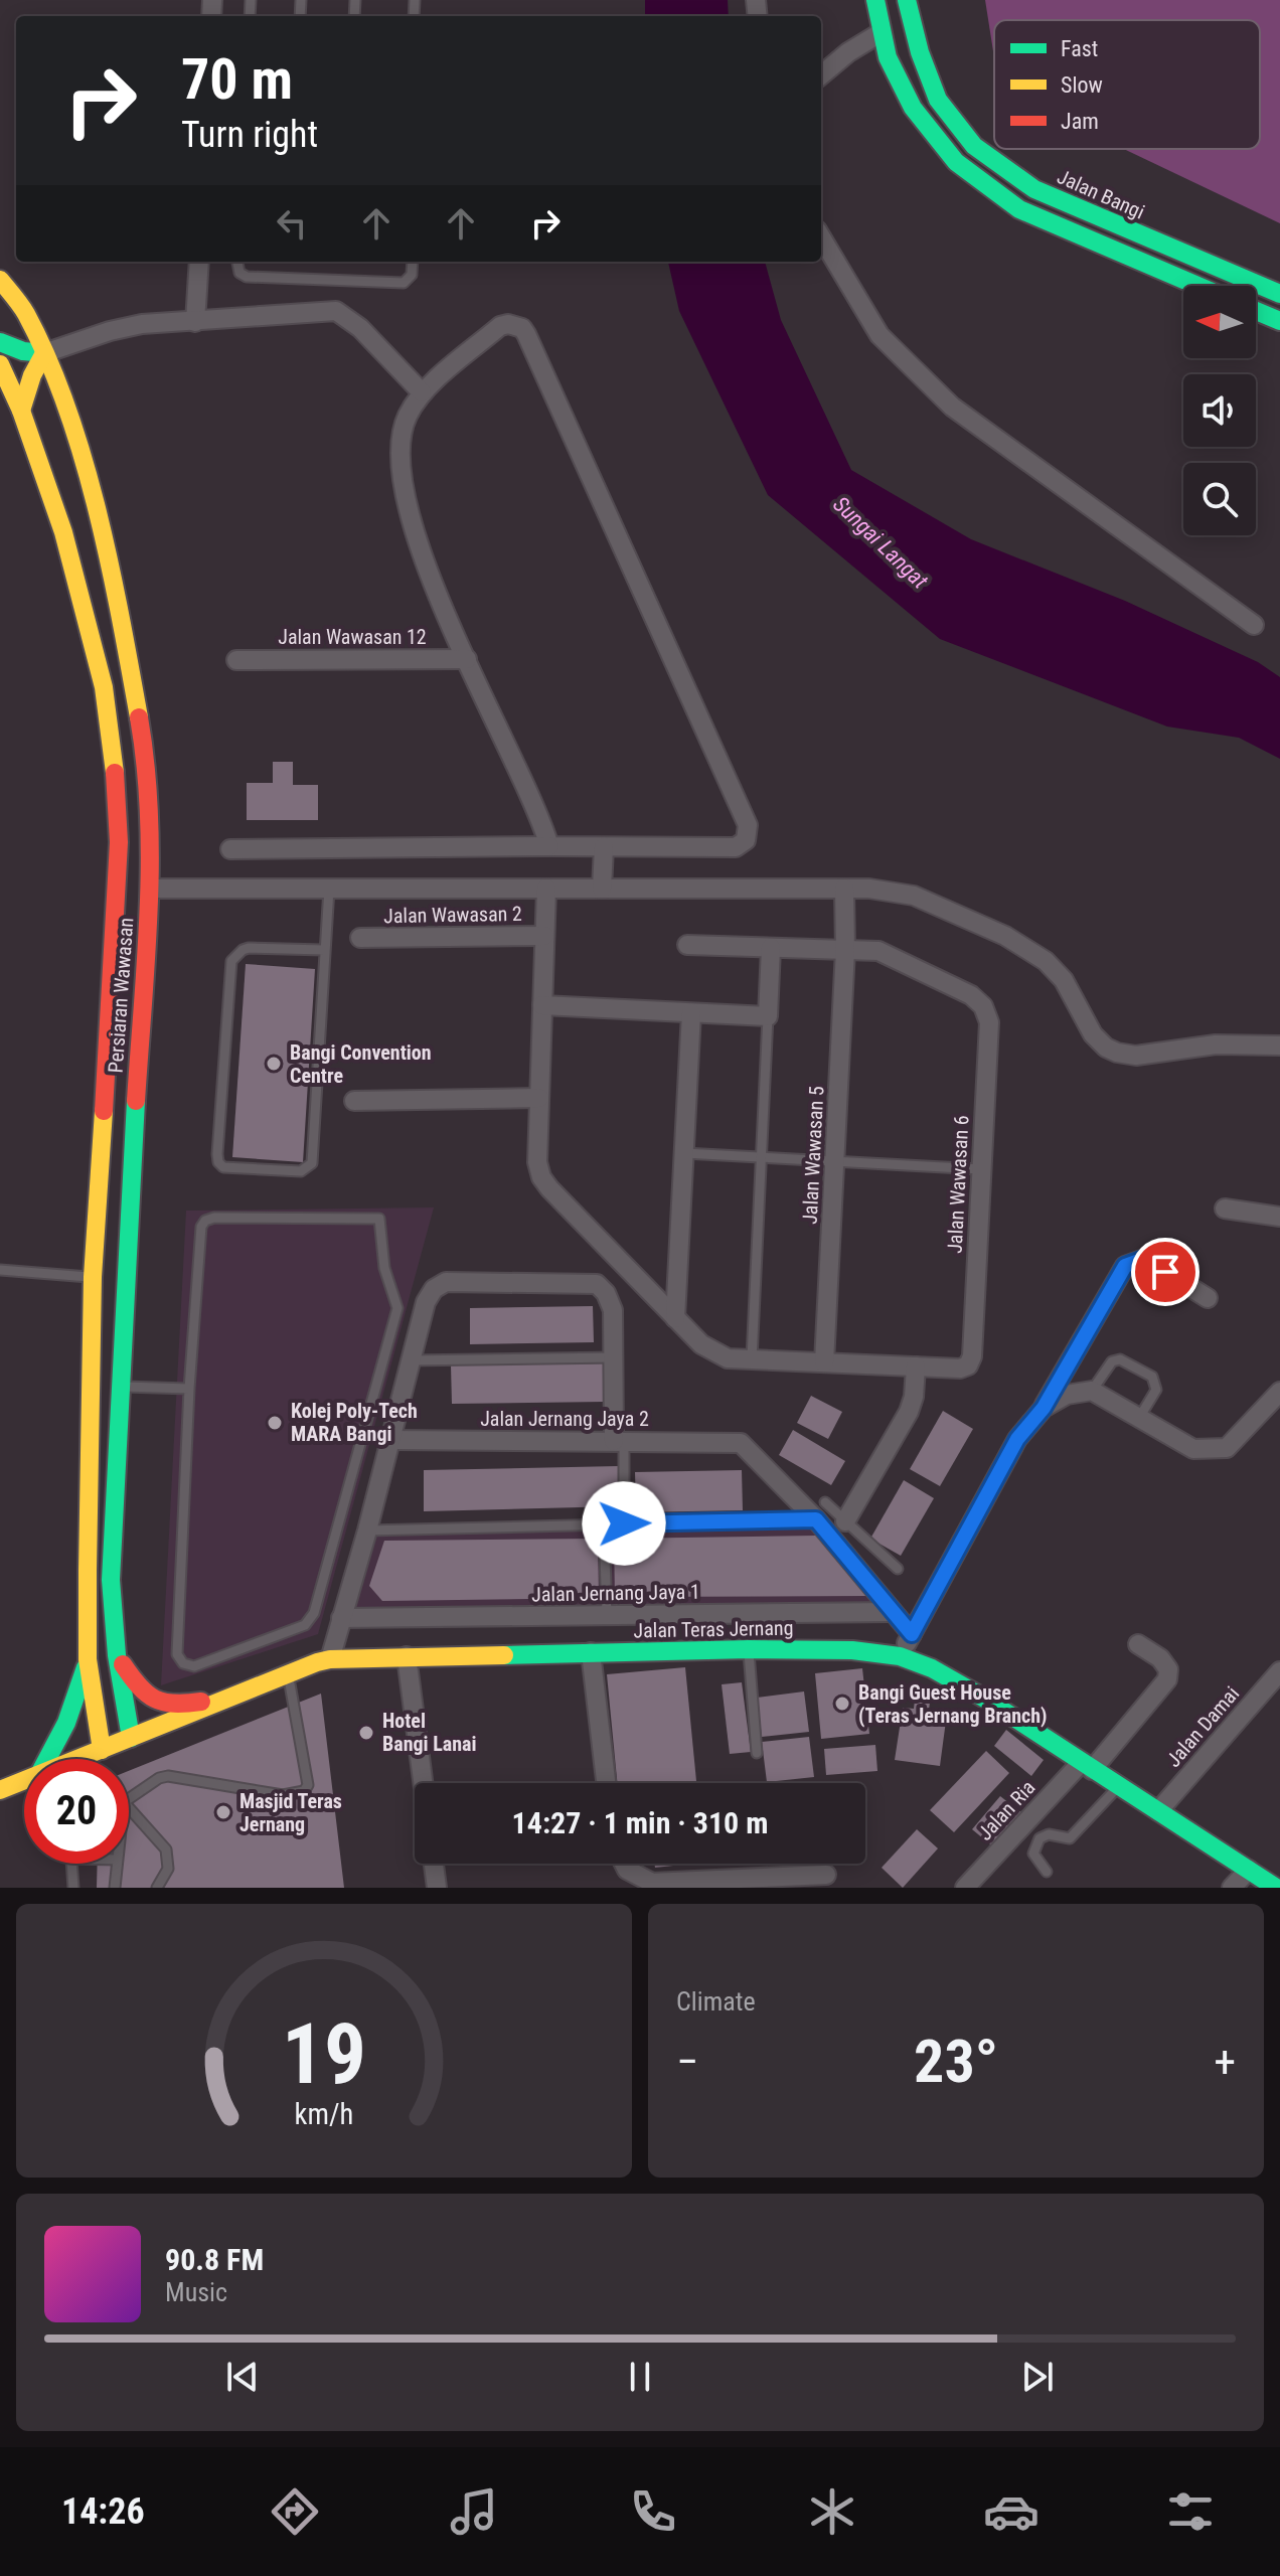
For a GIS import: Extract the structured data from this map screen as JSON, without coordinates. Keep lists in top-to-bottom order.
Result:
{
  "streets": {
    "main road": ["Jalan Bangi", "Persiaran Wawasan", "Jalan Teras Jernang"],
    "street": [
      "Jalan Wawasan 12",
      "Jalan Wawasan 2",
      "Jalan Wawasan 5",
      "Jalan Wawasan 6",
      "Jalan Jernang Jaya 2",
      "Jalan Jernang Jaya 1",
      "Jalan Damai",
      "Jalan Ria"
    ]
  },
  "crossings": [
    ["Persiaran Wawasan", "Jalan Teras Jernang"],
    ["Jalan Wawasan 5", "Jalan Wawasan 6"],
    ["Jalan Teras Jernang", "Jalan Damai"],
    ["Jalan Teras Jernang", "Jalan Ria"]
  ],
  "water": ["Sungai Langat"],
  "places": [
    "Bangi Convention Centre",
    "Kolej Poly-Tech MARA Bangi",
    "Bangi Guest House (Teras Jernang Branch)",
    "Hotel Bangi Lanai",
    "Masjid Teras Jernang"
  ],
  "legend": ["Fast", "Slow", "Jam"],
  "north": "left",
  "page": {
    "turn": ["70 m", "Turn right"],
    "limit": "20",
    "trip": "14:27 · 1 min · 310 m",
    "tile": "Climate",
    "heat": ["−", "23°", "+"],
    "song": ["90.8 FM", "Music"],
    "tabs": "14:26",
    "gauge": ["19", "km/h"]
  }
}
